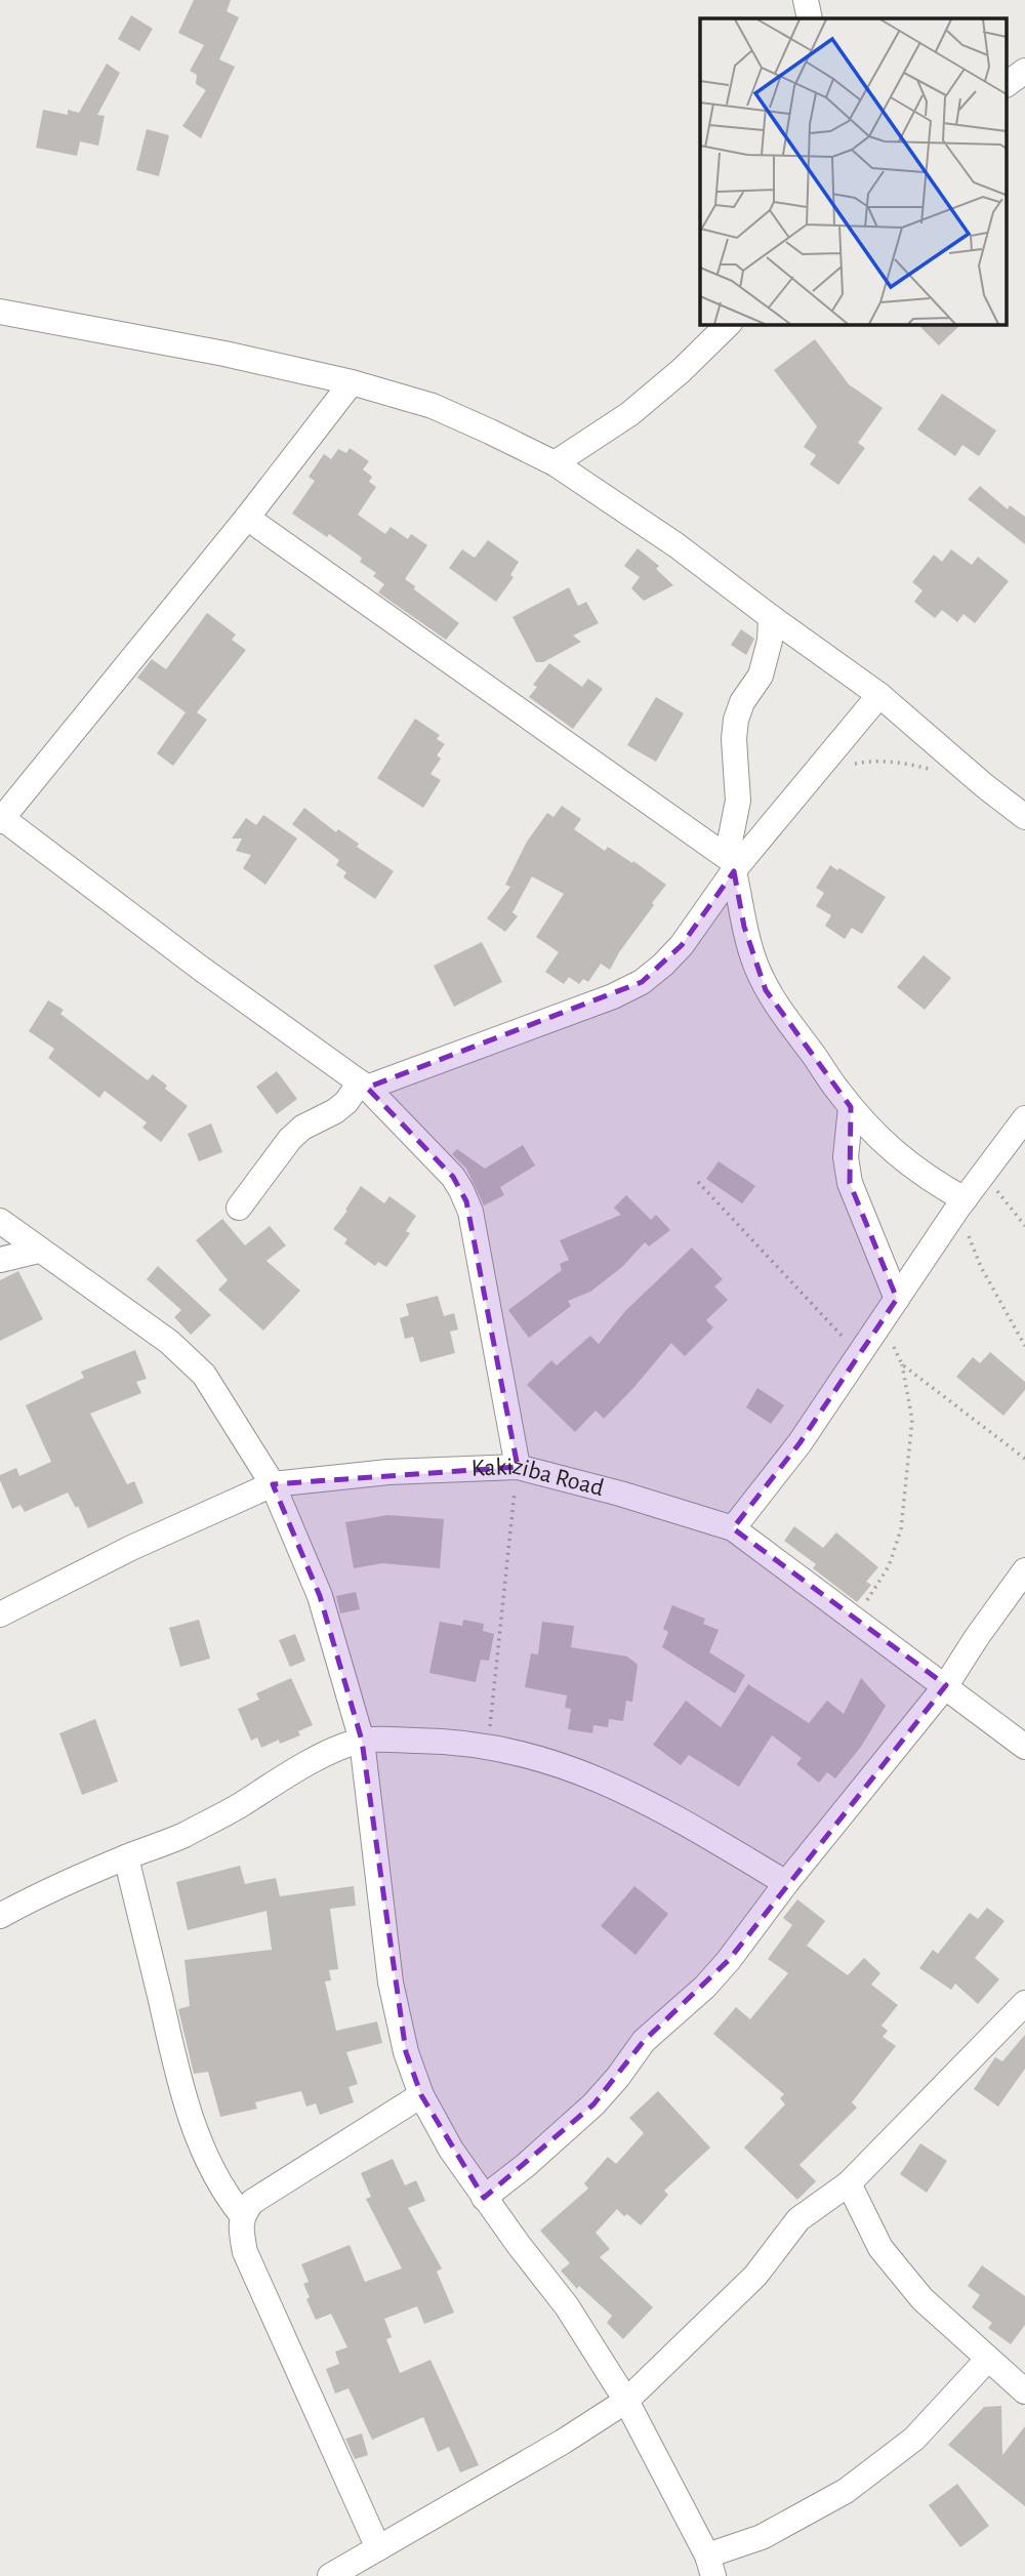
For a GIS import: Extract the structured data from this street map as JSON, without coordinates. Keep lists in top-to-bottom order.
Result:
{
  "streets": {
    "street": ["Kakiziba Road"]
  }
}
